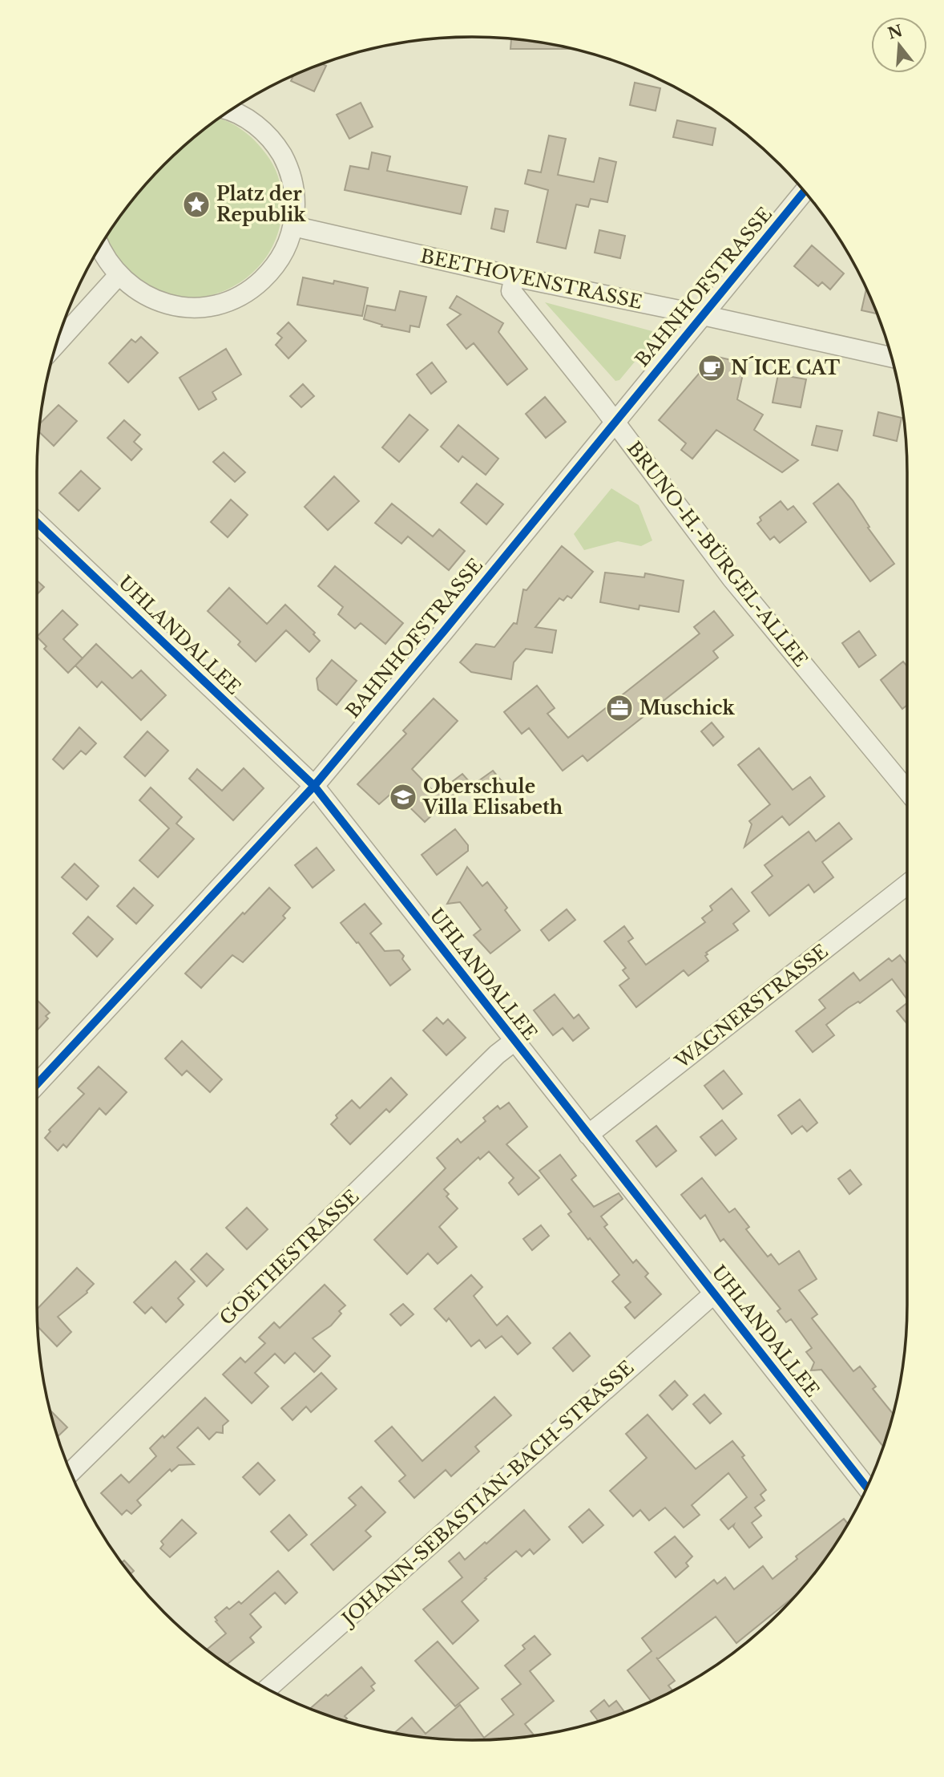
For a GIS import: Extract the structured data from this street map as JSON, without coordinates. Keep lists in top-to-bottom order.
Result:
{
  "streets": {
    "street": [
      "BEETHOVENSTRASSE",
      "BAHNHOFSTRASSE",
      "BRUNO-H.-BÜRGEL-ALLEE",
      "UHLANDALLEE",
      "WAGNERSTRASSE",
      "GOETHESTRASSE",
      "JOHANN-SEBASTIAN-BACH-STRASSE"
    ]
  },
  "crossings": [
    ["BEETHOVENSTRASSE", "BAHNHOFSTRASSE"],
    ["BEETHOVENSTRASSE", "BRUNO-H.-BÜRGEL-ALLEE"],
    ["BAHNHOFSTRASSE", "BRUNO-H.-BÜRGEL-ALLEE"],
    ["BAHNHOFSTRASSE", "UHLANDALLEE"],
    ["UHLANDALLEE", "WAGNERSTRASSE"],
    ["UHLANDALLEE", "GOETHESTRASSE"],
    ["UHLANDALLEE", "JOHANN-SEBASTIAN-BACH-STRASSE"]
  ],
  "places": {
    "place": ["Platz der Republik"],
    "cafe": ["N´ICE CAT"],
    "office": ["Muschick"],
    "school or university": ["Oberschule Villa Elisabeth"]
  },
  "north": "top"
}
